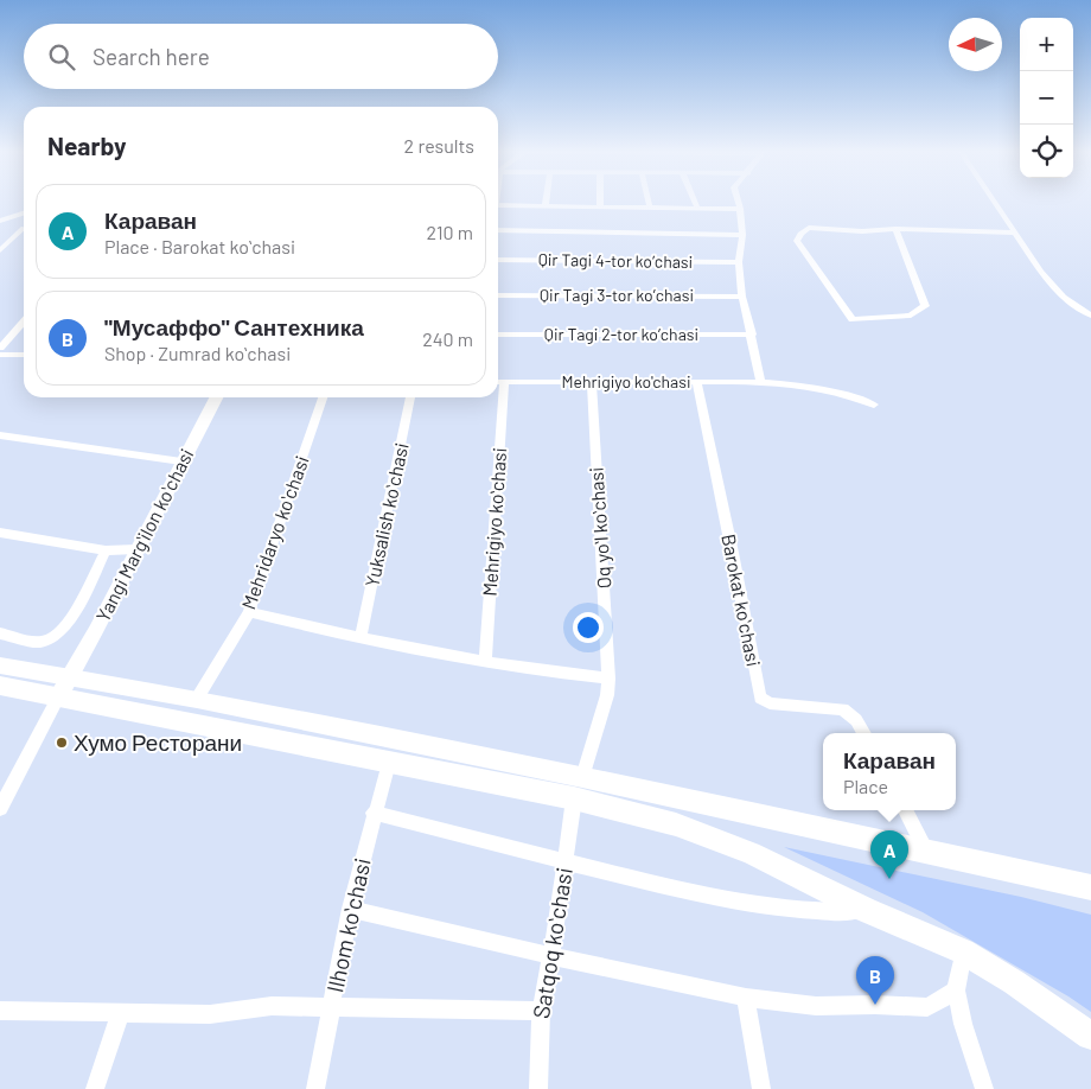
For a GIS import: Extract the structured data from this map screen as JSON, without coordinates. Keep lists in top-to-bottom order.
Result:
{
  "streets": {
    "main road": ["Yangi Margʻilon koʻchasi"],
    "street": [
      "Qir Tagi 4-tor koʼchasi",
      "Qir Tagi 3-tor koʼchasi",
      "Qir Tagi 2-tor koʼchasi",
      "Mehrigiyo ko'chasi",
      "Yuksalish koʻchasi",
      "Mehrigiyo koʻchasi",
      "Oq yoʻl koʻchasi",
      "Mehridaryo koʻchasi",
      "Barokat koʻchasi",
      "Ilhom koʻchasi",
      "Satqoq koʻchasi"
    ]
  },
  "crossings": [
    ["Mehrigiyo ko'chasi", "Oq yoʻl koʻchasi"],
    ["Mehrigiyo ko'chasi", "Barokat koʻchasi"],
    ["Oq yoʻl koʻchasi", "Satqoq koʻchasi"]
  ],
  "places": ["Хумо Ресторани"],
  "north": "left",
  "page": {
    "map_buttons": ["+", "−"],
    "search": "Search here",
    "heading": ["Nearby", "2 results"],
    "list": [
      {
        "mark": "A",
        "name": "Караван",
        "note": "Place · Barokat koʻchasi",
        "value": "210 m"
      },
      {
        "mark": "B",
        "name": "\"Мусаффо\" Сантехника",
        "note": "Shop · Zumrad koʻchasi",
        "value": "240 m"
      }
    ],
    "popup": ["Караван", "Place"],
    "pins": ["A", "B"]
  }
}
